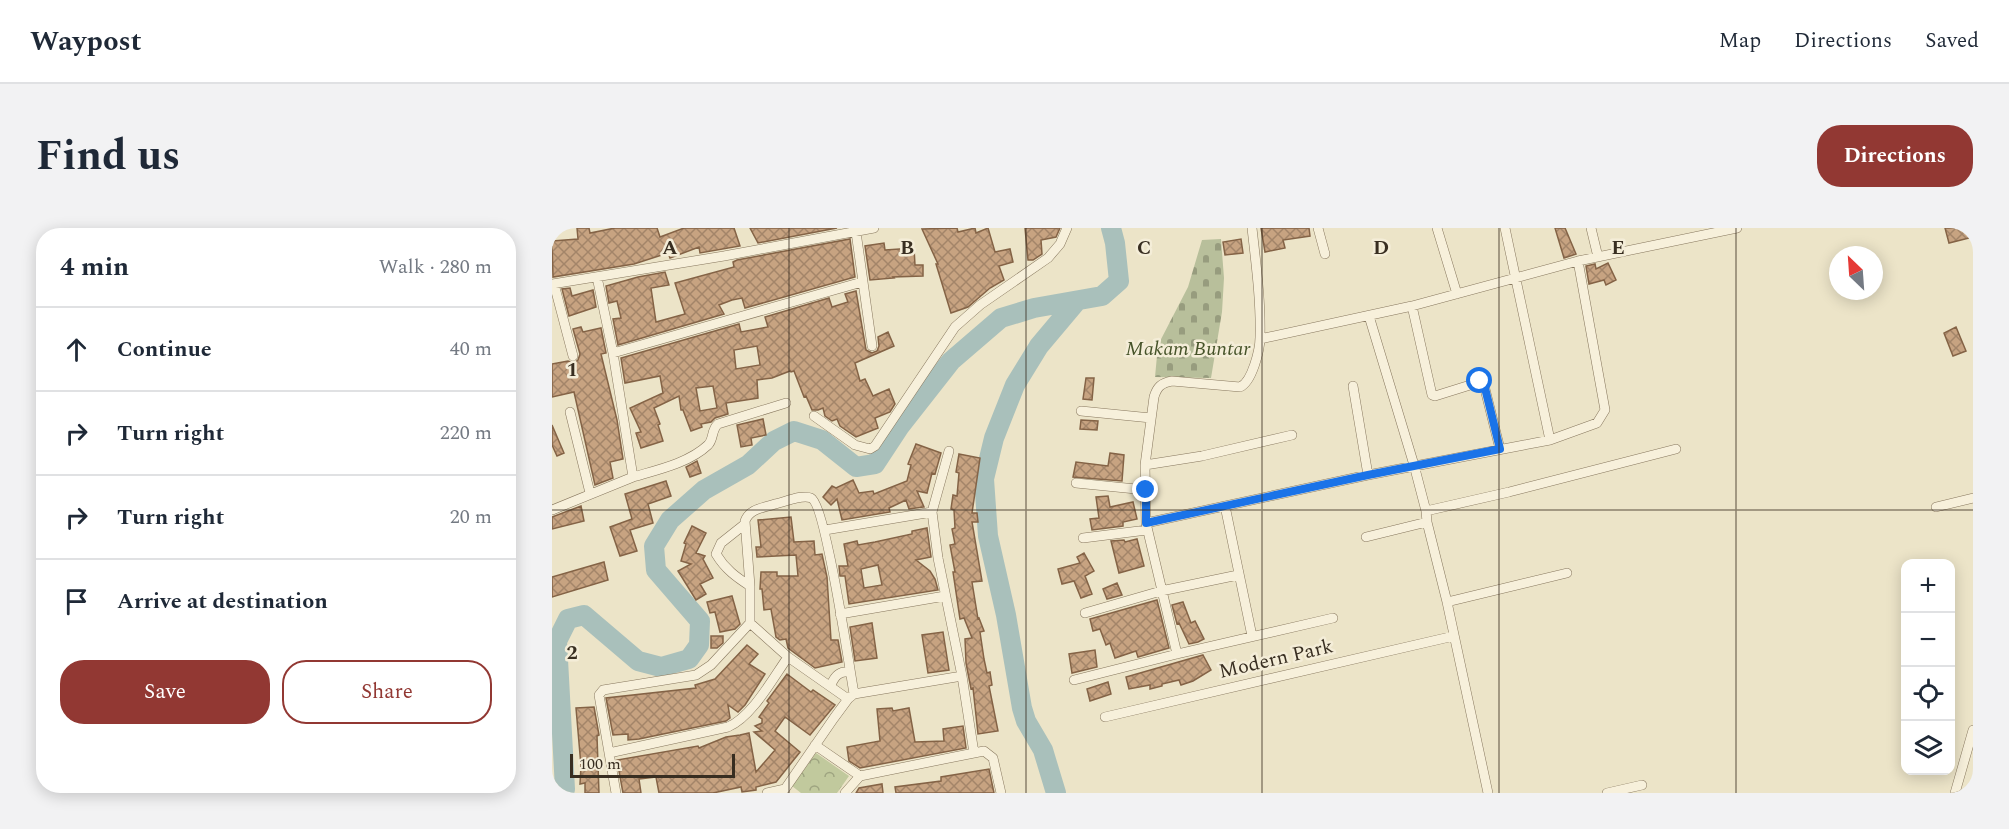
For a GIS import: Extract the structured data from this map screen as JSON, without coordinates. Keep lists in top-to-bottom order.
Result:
{
  "streets": {
    "street": ["Modern Park"]
  },
  "parks": ["Makam Buntar"],
  "scale_bar": "100 m",
  "north": "top left",
  "page": {
    "header": "Waypost",
    "nav": ["Map", "Directions", "Saved"],
    "title": "Find us",
    "buttons": [
      "Directions",
      ["Save", "Share"]
    ],
    "heading": ["4 min", "Walk · 280 m"],
    "list": [
      ["Continue", "40 m"],
      ["Turn right", "220 m"],
      ["Turn right", "20 m"],
      "Arrive at destination"
    ],
    "map_buttons": ["+", "−"],
    "scale": "100 m"
  },
  "grid": {
    "columns": [
      "A",
      "B",
      "C",
      "D",
      "E"
    ],
    "rows": ["1", "2"]
  }
}
